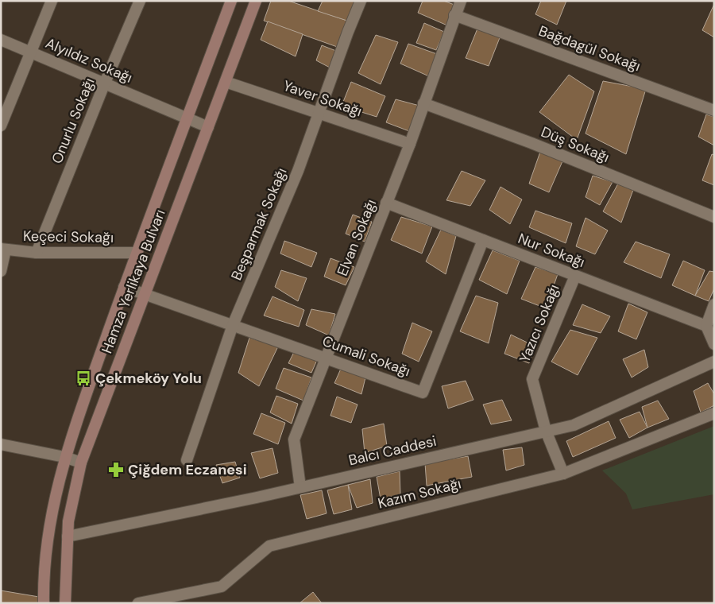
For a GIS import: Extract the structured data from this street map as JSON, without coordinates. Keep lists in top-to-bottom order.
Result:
{
  "streets": {
    "main road": ["Hamza Yerlikaya Bulvarı"],
    "street": [
      "Bağdagül Sokağı",
      "Alyıldız Sokağı",
      "Yaver Sokağı",
      "Onurlu Sokağı",
      "Düş Sokağı",
      "Beşparmak Sokağı",
      "Keçeci Sokağı",
      "Elvan Sokağı",
      "Nur Sokağı",
      "Yazıcı Sokağı",
      "Cumali Sokağı",
      "Balcı Caddesi",
      "Kazım Sokağı"
    ]
  },
  "crossings": [
    ["Bağdagül Sokağı", "Elvan Sokağı"],
    ["Alyıldız Sokağı", "Onurlu Sokağı"],
    ["Alyıldız Sokağı", "Hamza Yerlikaya Bulvarı"],
    ["Yaver Sokağı", "Beşparmak Sokağı"],
    ["Yaver Sokağı", "Elvan Sokağı"],
    ["Yaver Sokağı", "Hamza Yerlikaya Bulvarı"],
    ["Onurlu Sokağı", "Keçeci Sokağı"],
    ["Düş Sokağı", "Elvan Sokağı"],
    ["Beşparmak Sokağı", "Cumali Sokağı"],
    ["Keçeci Sokağı", "Hamza Yerlikaya Bulvarı"],
    ["Elvan Sokağı", "Nur Sokağı"],
    ["Elvan Sokağı", "Cumali Sokağı"],
    ["Elvan Sokağı", "Balcı Caddesi"],
    ["Nur Sokağı", "Yazıcı Sokağı"],
    ["Nur Sokağı", "Cumali Sokağı"],
    ["Hamza Yerlikaya Bulvarı", "Cumali Sokağı"],
    ["Hamza Yerlikaya Bulvarı", "Balcı Caddesi"],
    ["Yazıcı Sokağı", "Balcı Caddesi"],
    ["Yazıcı Sokağı", "Kazım Sokağı"]
  ],
  "places": {
    "bus stop": ["Çekmeköy Yolu"],
    "pharmacy": ["Çiğdem Eczanesi"]
  }
}
